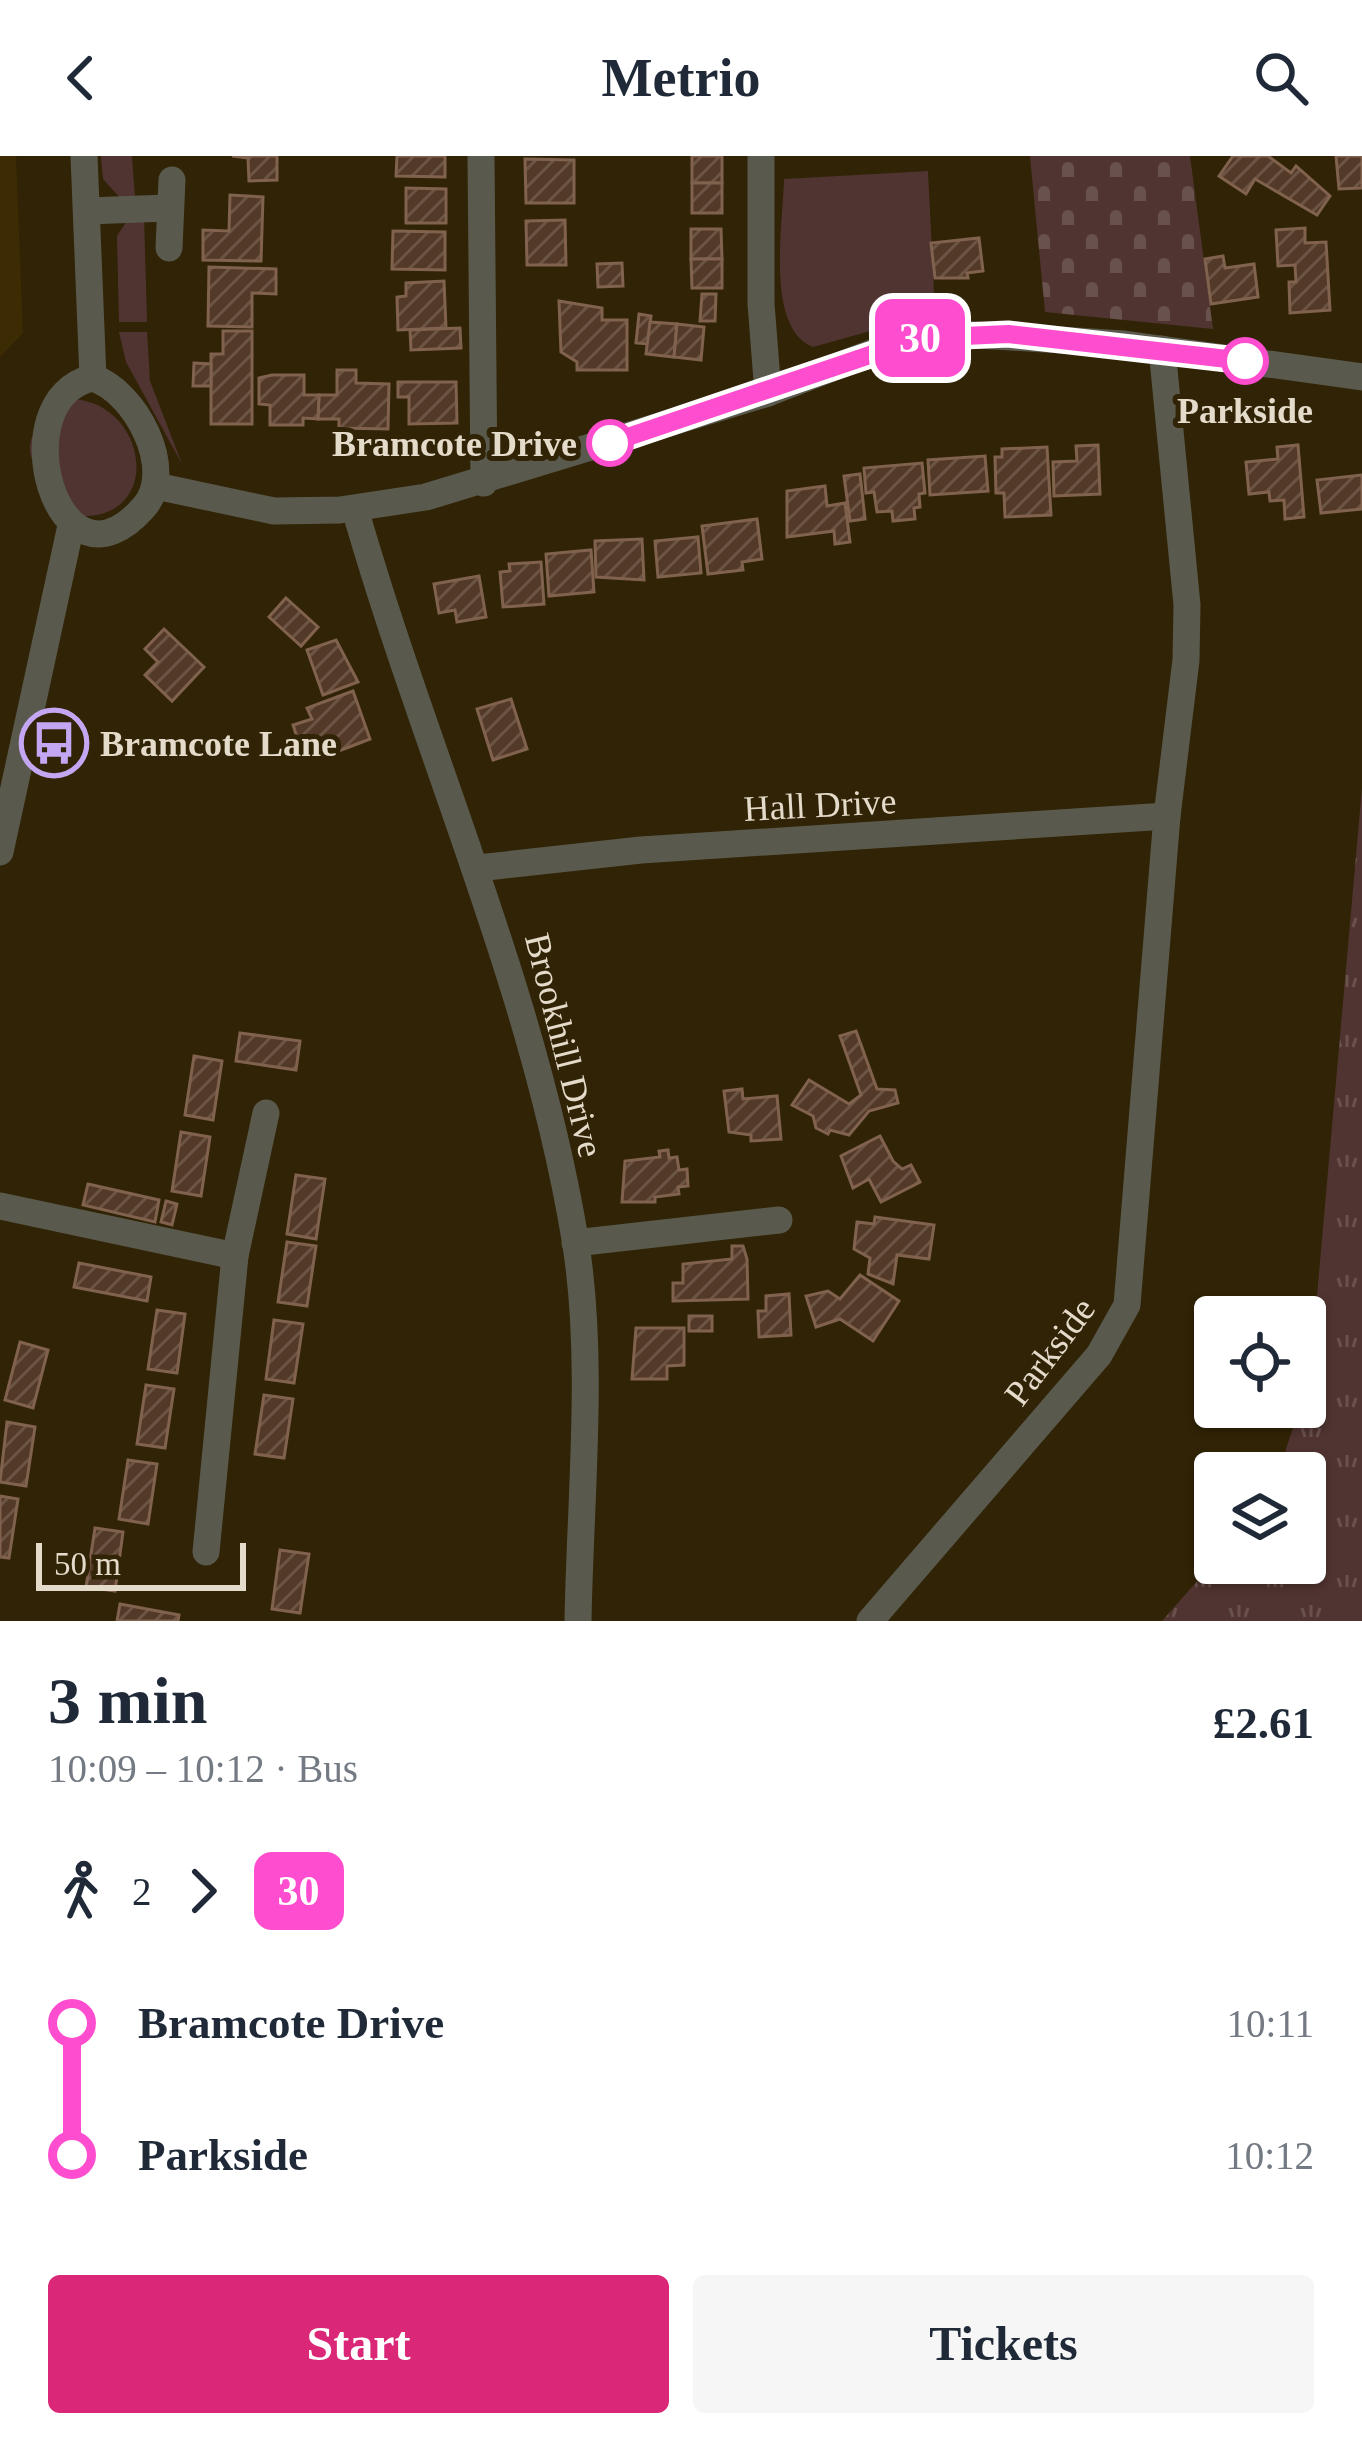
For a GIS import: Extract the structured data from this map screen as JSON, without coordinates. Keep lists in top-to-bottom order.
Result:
{
  "streets": {
    "street": ["Hall Drive", "Brookhill Drive", "Parkside"]
  },
  "crossings": [
    ["Hall Drive", "Brookhill Drive"],
    ["Hall Drive", "Parkside"]
  ],
  "places": {
    "other": ["Parkside", "Bramcote Drive"],
    "bus stop": ["Bramcote Lane"]
  },
  "lines": ["bus line 30"],
  "scale_bar": "50 m",
  "page": {
    "header": "Metrio",
    "on_map": "30",
    "scale": "50 m",
    "heading": ["3 min", "10:09 – 10:12 · Bus", "£2.61"],
    "legs": ["2", "30"],
    "list": [
      {
        "name": "Bramcote Drive",
        "value": "10:11"
      },
      {
        "name": "Parkside",
        "value": "10:12"
      }
    ],
    "buttons": ["Start", "Tickets"]
  }
}
